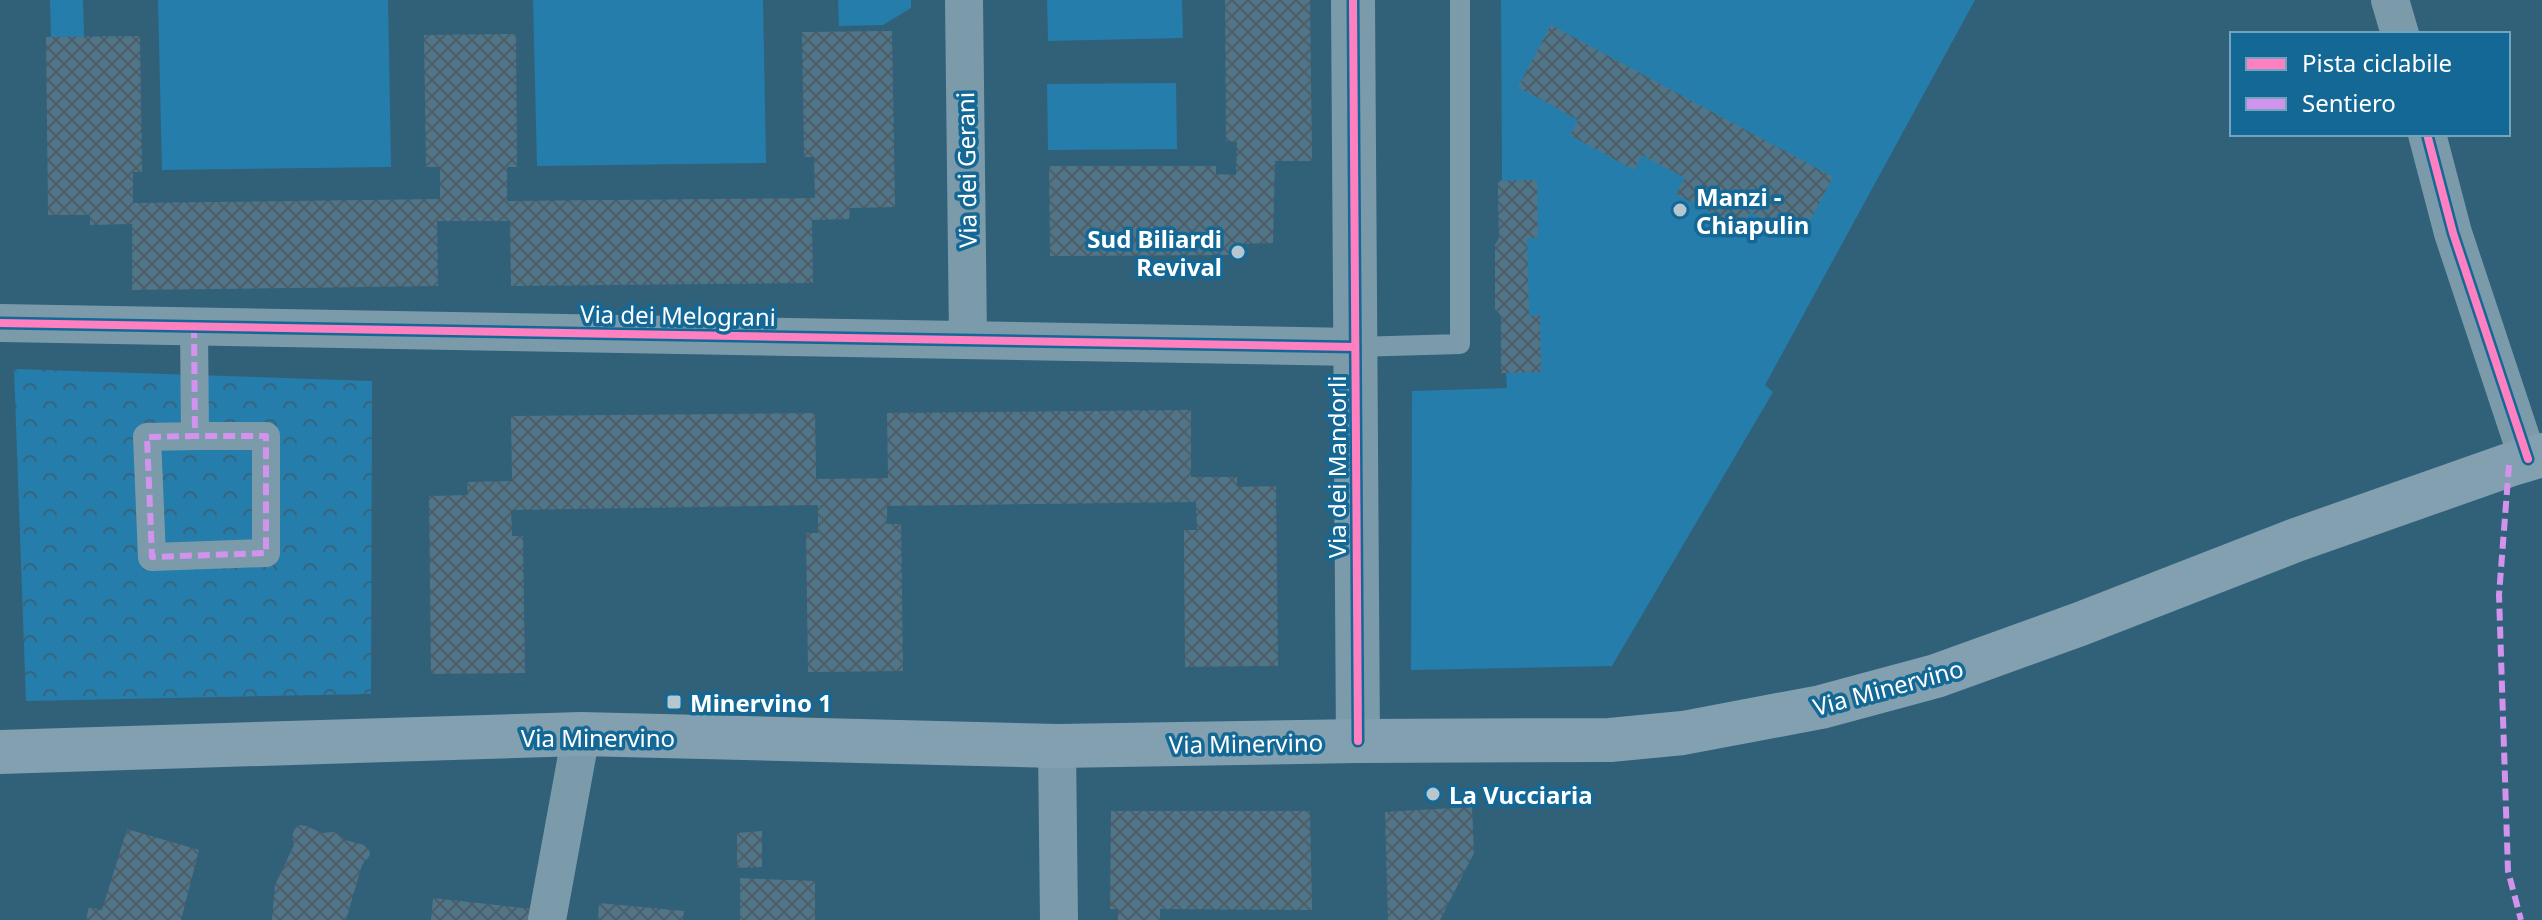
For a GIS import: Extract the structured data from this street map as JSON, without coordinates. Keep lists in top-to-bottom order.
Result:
{
  "streets": {
    "main road": ["Via Minervino"],
    "street": ["Via dei Gerani", "Via dei Melograni", "Via dei Mandorli"]
  },
  "crossings": [
    ["Via dei Gerani", "Via dei Melograni"],
    ["Via dei Melograni", "Via dei Mandorli"],
    ["Via dei Mandorli", "Via Minervino"]
  ],
  "places": {
    "other": ["Manzi - Chiapulin", "Sud Biliardi Revival", "La Vucciaria"],
    "transit": ["Minervino 1"]
  },
  "legend": ["Pista ciclabile", "Sentiero"]
}
